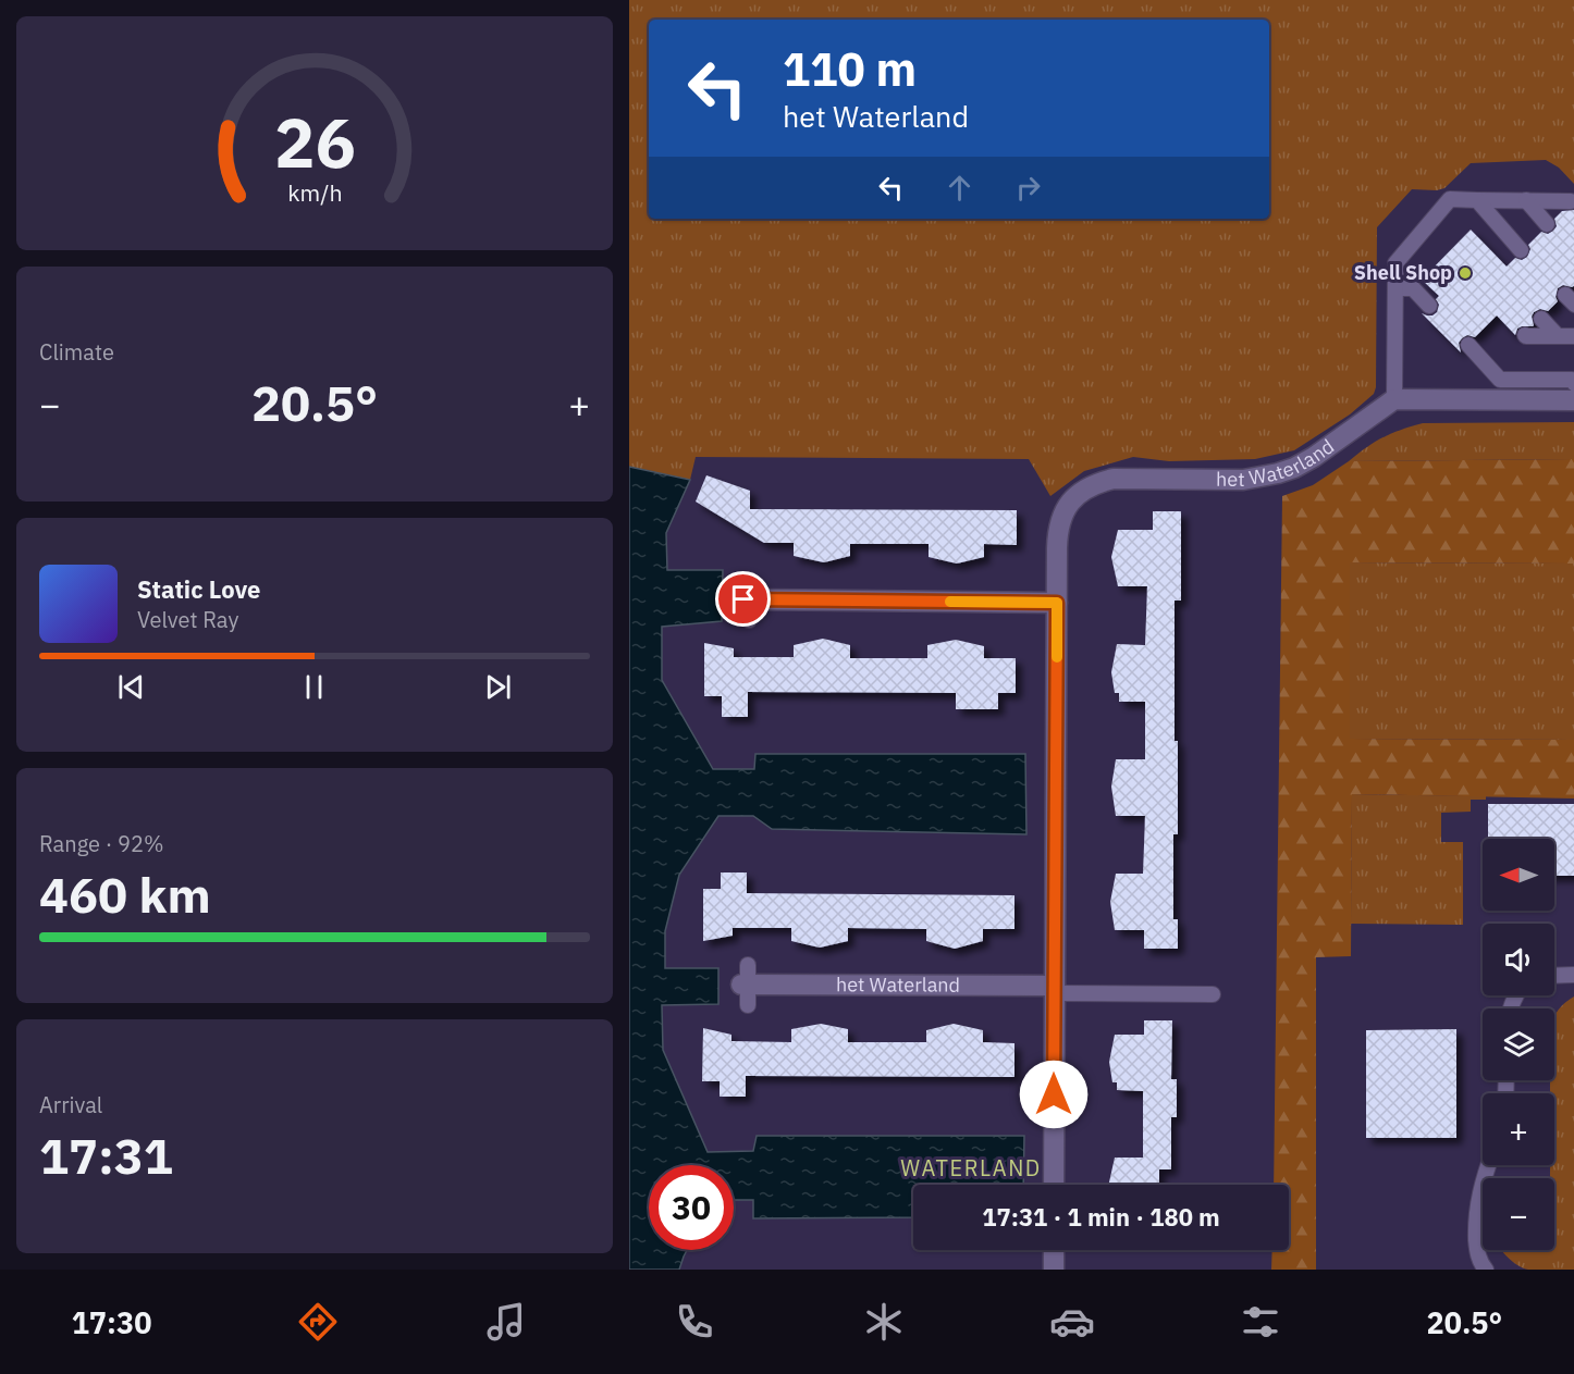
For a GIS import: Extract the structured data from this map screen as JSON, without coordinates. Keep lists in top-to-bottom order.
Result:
{
  "streets": {
    "street": ["het Waterland"]
  },
  "districts": ["WATERLAND"],
  "places": ["Shell Shop"],
  "north": "left",
  "page": {
    "turn": ["110 m", "het Waterland"],
    "tile": [
      "Climate",
      ["Range · 92%", "460 km"],
      ["Arrival", "17:31"]
    ],
    "heat": ["−", "20.5°", "+"],
    "song": ["Static Love", "Velvet Ray"],
    "map_buttons": ["+", "−"],
    "limit": "30",
    "trip": "17:31 · 1 min · 180 m",
    "tabs": ["17:30", "20.5°"],
    "gauge": ["26", "km/h"]
  }
}
